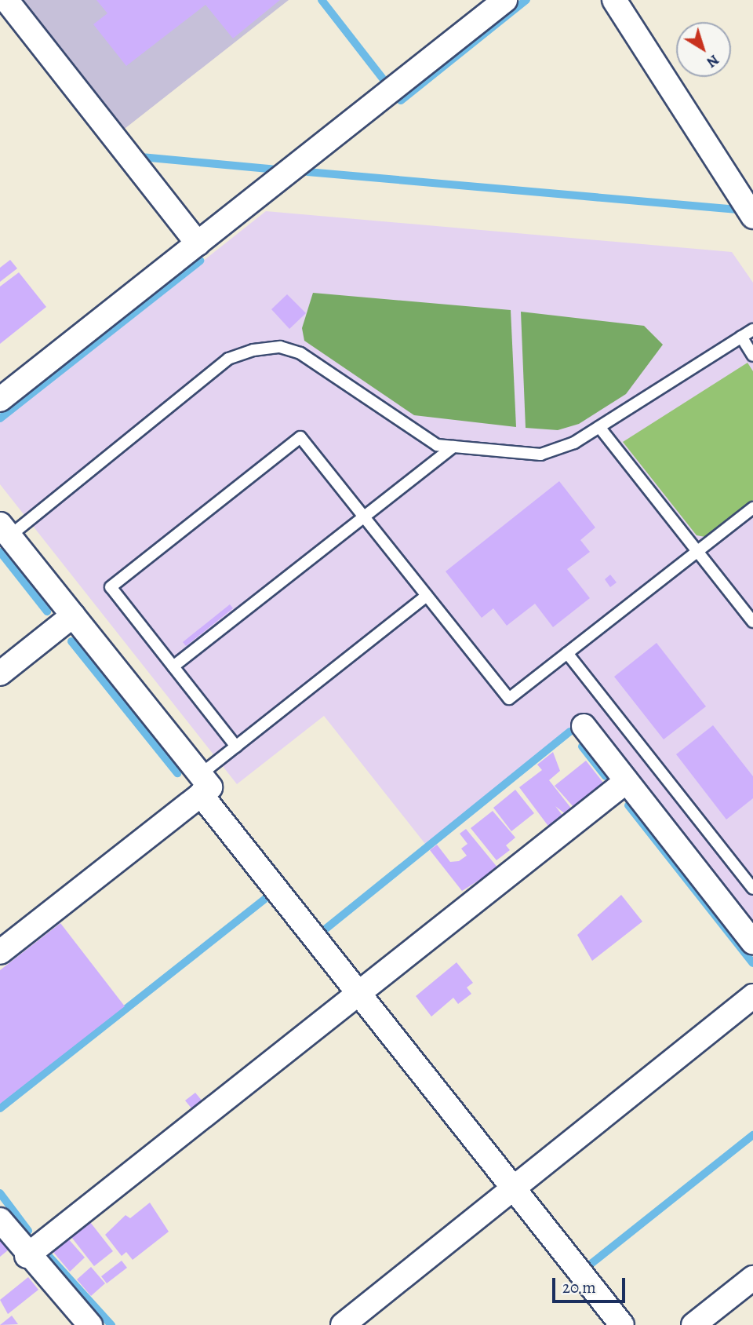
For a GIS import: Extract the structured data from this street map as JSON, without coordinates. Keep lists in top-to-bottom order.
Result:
{
  "scale_bar": "20 m",
  "north": "bottom right"
}
